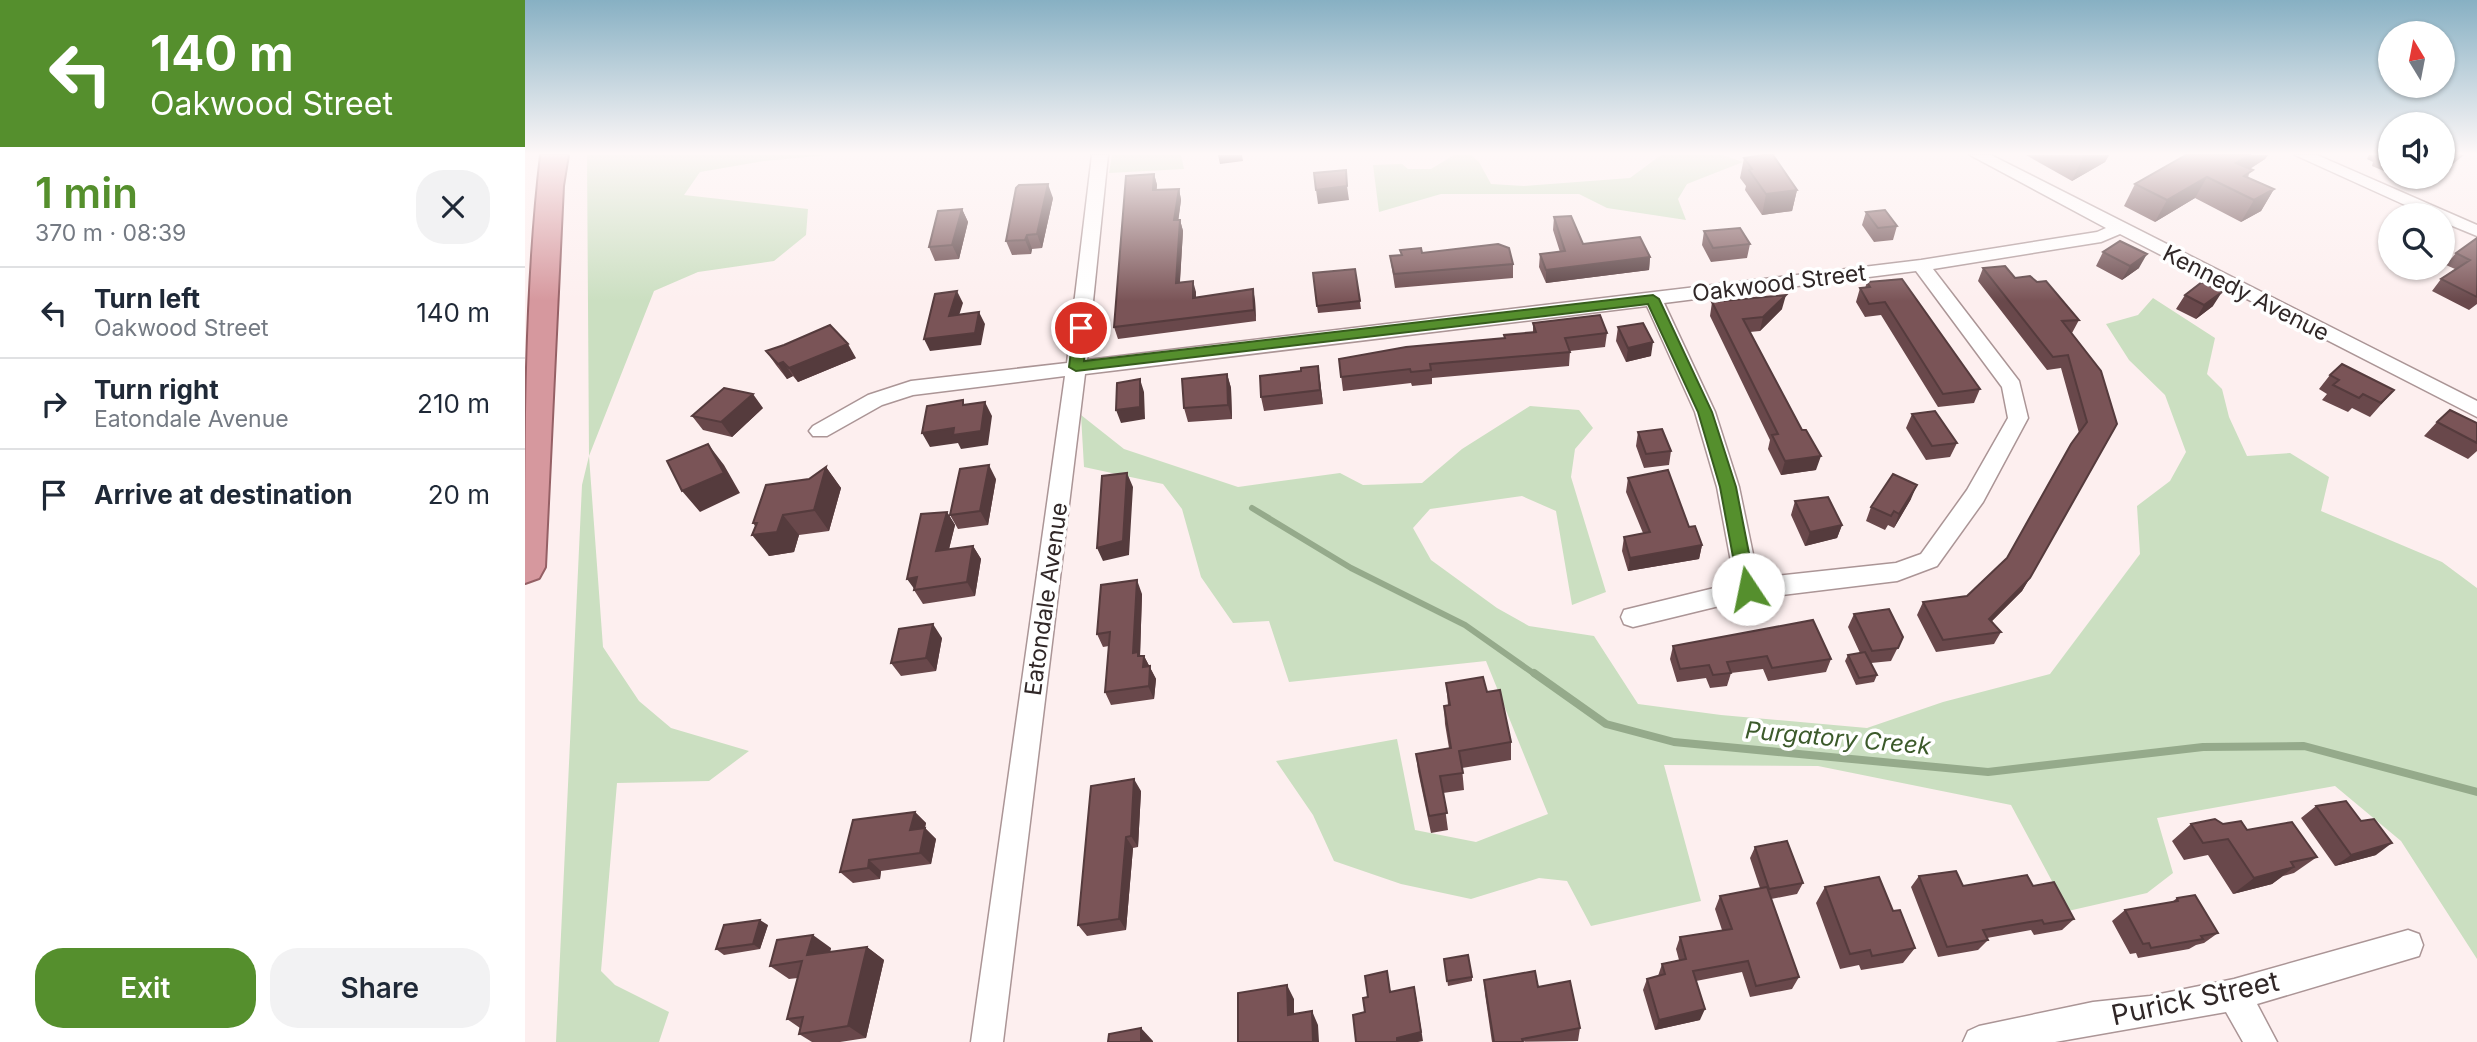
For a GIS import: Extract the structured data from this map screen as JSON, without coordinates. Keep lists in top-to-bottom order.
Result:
{
  "streets": {
    "street": [
      "Oakwood Street",
      "Kennedy Avenue",
      "Eatondale Avenue",
      "Purick Street"
    ]
  },
  "crossings": [
    ["Oakwood Street", "Kennedy Avenue"],
    ["Oakwood Street", "Eatondale Avenue"]
  ],
  "water": ["Purgatory Creek"],
  "north": "top",
  "page": {
    "turn": ["140 m", "Oakwood Street"],
    "heading": ["1 min", "370 m · 08:39"],
    "list": [
      {
        "name": "Turn left",
        "note": "Oakwood Street",
        "value": "140 m"
      },
      {
        "name": "Turn right",
        "note": "Eatondale Avenue",
        "value": "210 m"
      },
      {
        "name": "Arrive at destination",
        "value": "20 m"
      }
    ],
    "buttons": ["Exit", "Share"]
  }
}
